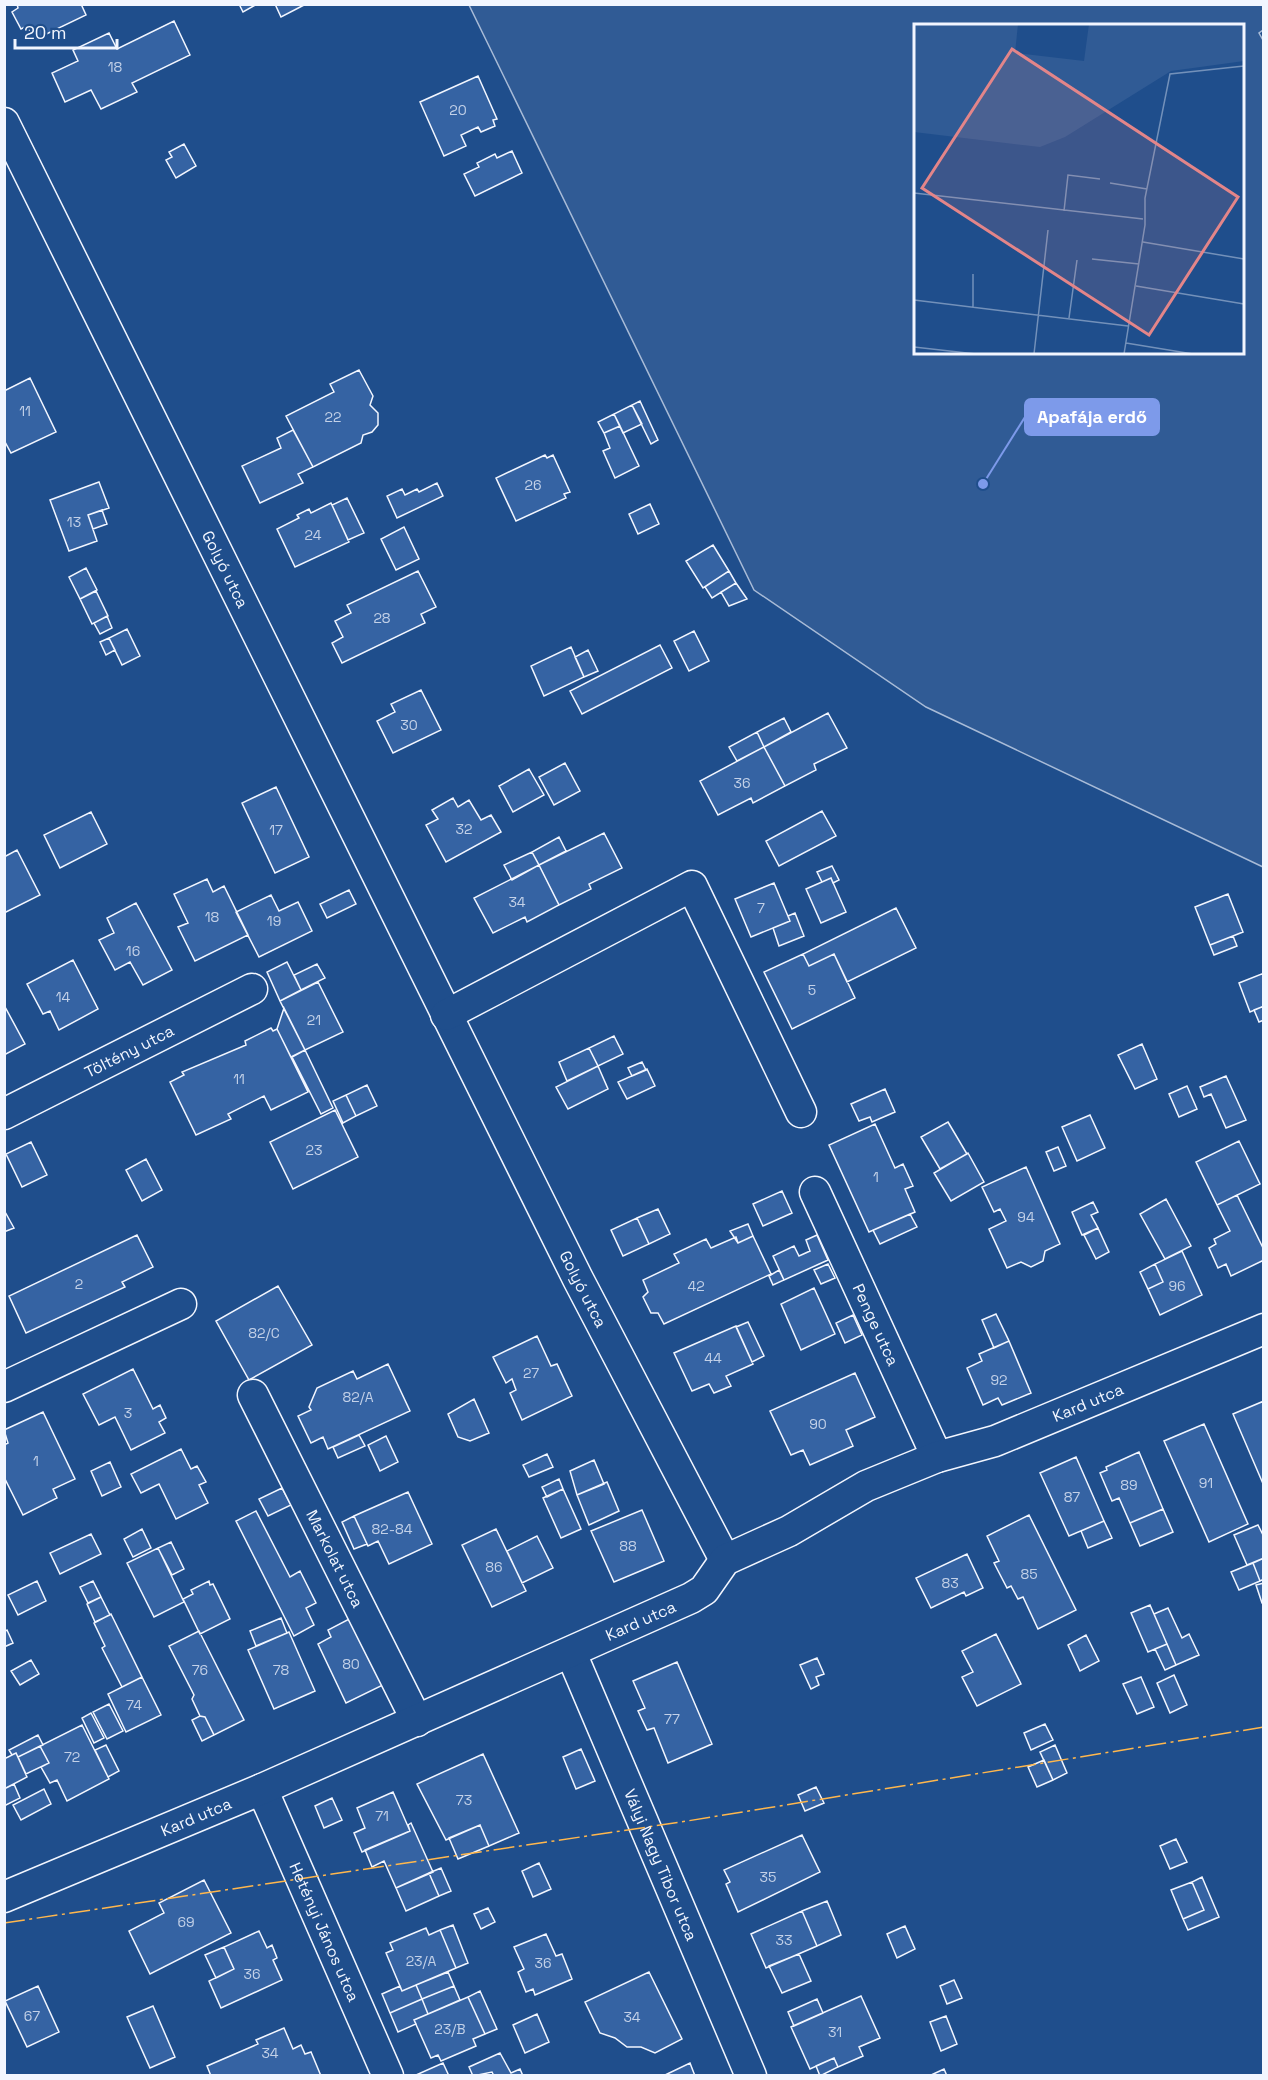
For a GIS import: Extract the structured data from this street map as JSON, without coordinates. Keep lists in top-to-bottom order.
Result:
{
  "streets": {
    "street": [
      "Golyó utca",
      "Töltény utca",
      "Penge utca",
      "Kard utca",
      "Markolat utca",
      "Vályi Nagy Tibor utca",
      "Hetényi János utca"
    ]
  },
  "crossings": [
    ["Golyó utca", "Kard utca"],
    ["Penge utca", "Kard utca"],
    ["Kard utca", "Markolat utca"],
    ["Kard utca", "Vályi Nagy Tibor utca"],
    ["Kard utca", "Hetényi János utca"]
  ],
  "places": ["Apafája erdő"],
  "house_numbers": [
    "18",
    "20",
    "11",
    "22",
    "26",
    "13",
    "24",
    "28",
    "30",
    "36",
    "32",
    "17",
    "34",
    "7",
    "18",
    "19",
    "16",
    "5",
    "14",
    "21",
    "11",
    "23",
    "1",
    "94",
    "2",
    "42",
    "96",
    "82/C",
    "44",
    "27",
    "92",
    "82/A",
    "3",
    "90",
    "1",
    "91",
    "89",
    "87",
    "82-84",
    "88",
    "86",
    "85",
    "83",
    "80",
    "76",
    "78",
    "74",
    "77",
    "72",
    "73",
    "71",
    "35",
    "69",
    "33",
    "23/A",
    "36",
    "36",
    "67",
    "34",
    "23/B",
    "31",
    "34"
  ],
  "scale_bar": "20 m"
}
